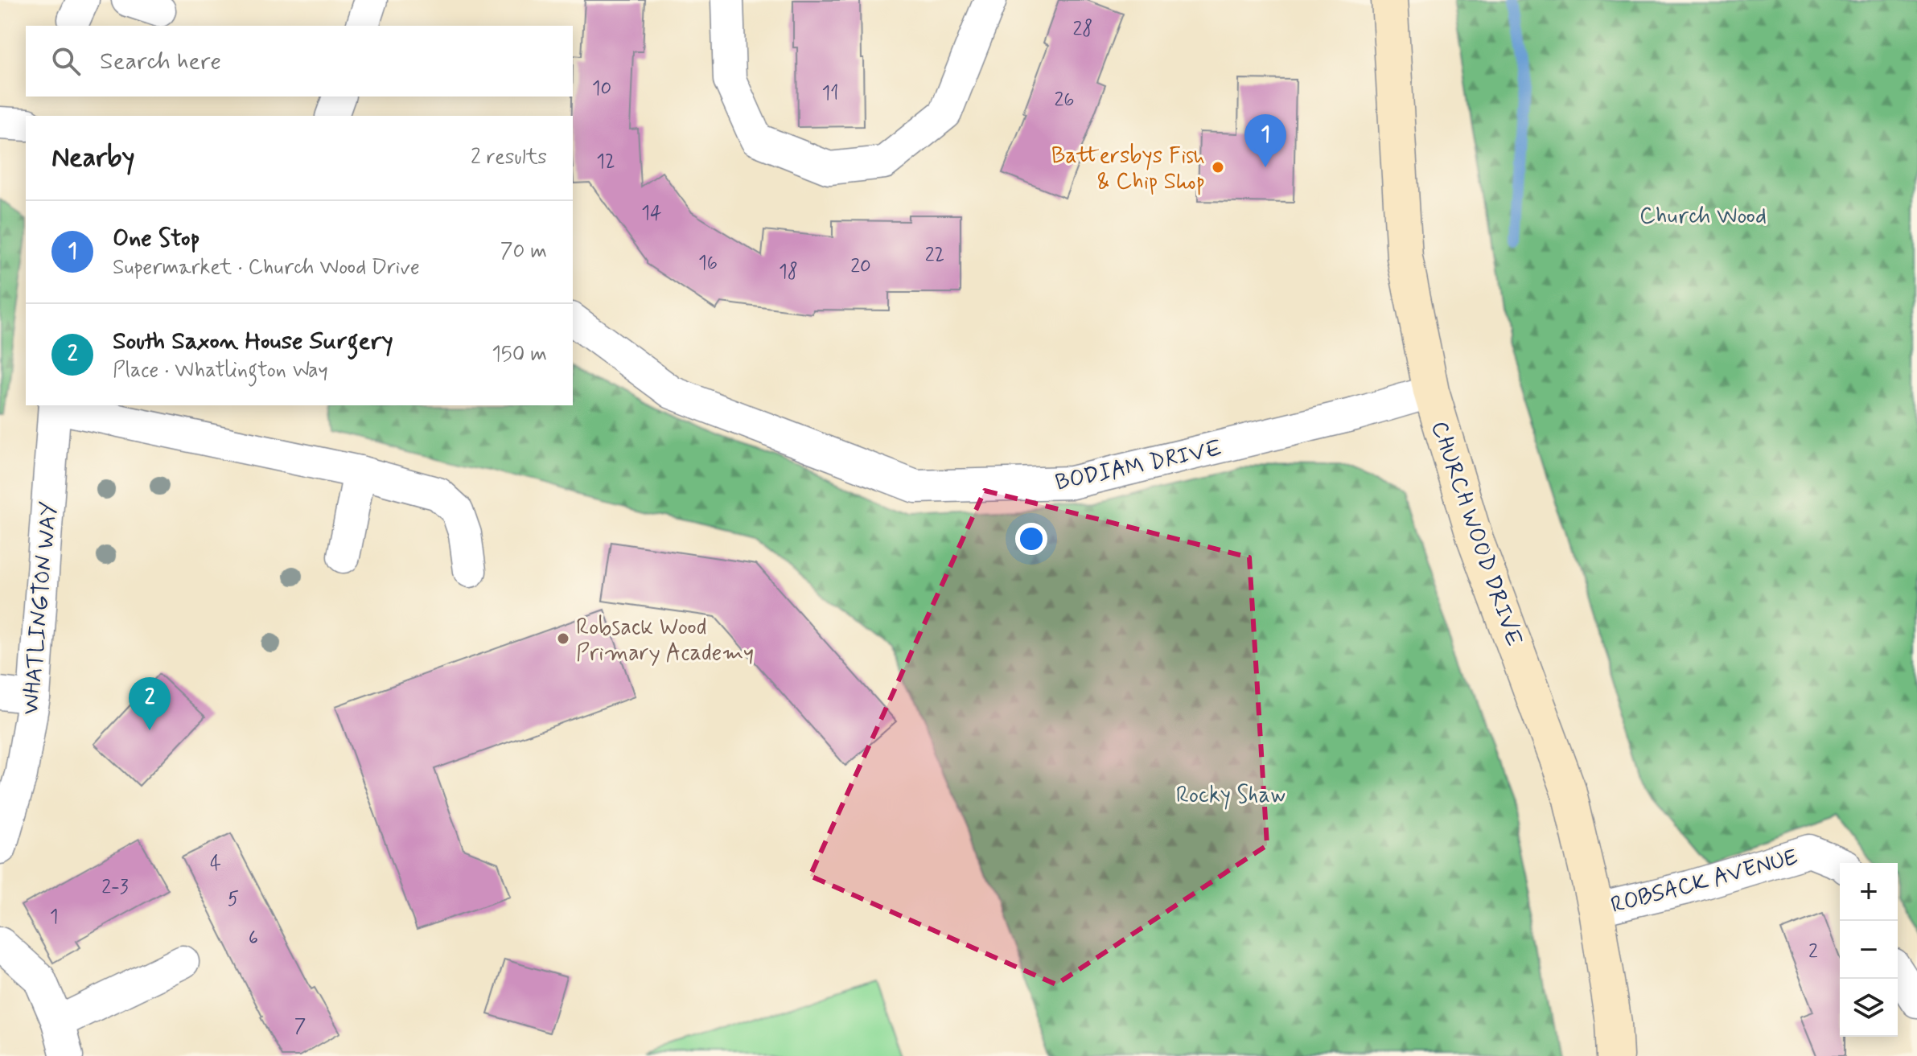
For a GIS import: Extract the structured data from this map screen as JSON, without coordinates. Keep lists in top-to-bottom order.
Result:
{
  "streets": {
    "street": [
      "BODIAM DRIVE",
      "CHURCH WOOD DRIVE",
      "WHATLINGTON WAY",
      "ROBSACK AVENUE"
    ]
  },
  "crossings": [
    ["BODIAM DRIVE", "CHURCH WOOD DRIVE"],
    ["CHURCH WOOD DRIVE", "ROBSACK AVENUE"]
  ],
  "parks": ["Church Wood", "Rocky Shaw"],
  "places": ["Battersbys Fish & Chip Shop", "Robsack Wood Primary Academy"],
  "house_numbers": [
    "28",
    "10",
    "11",
    "26",
    "12",
    "14",
    "22",
    "16",
    "20",
    "18",
    "4",
    "2-3",
    "5",
    "1",
    "6",
    "2",
    "7"
  ],
  "page": {
    "search": "Search here",
    "pins": ["1", "2"],
    "heading": ["Nearby", "2 results"],
    "list": [
      {
        "mark": "1",
        "name": "One Stop",
        "note": "Supermarket · Church Wood Drive",
        "value": "70 m"
      },
      {
        "mark": "2",
        "name": "South Saxon House Surgery",
        "note": "Place · Whatlington Way",
        "value": "150 m"
      }
    ],
    "map_buttons": ["+", "−"]
  }
}
